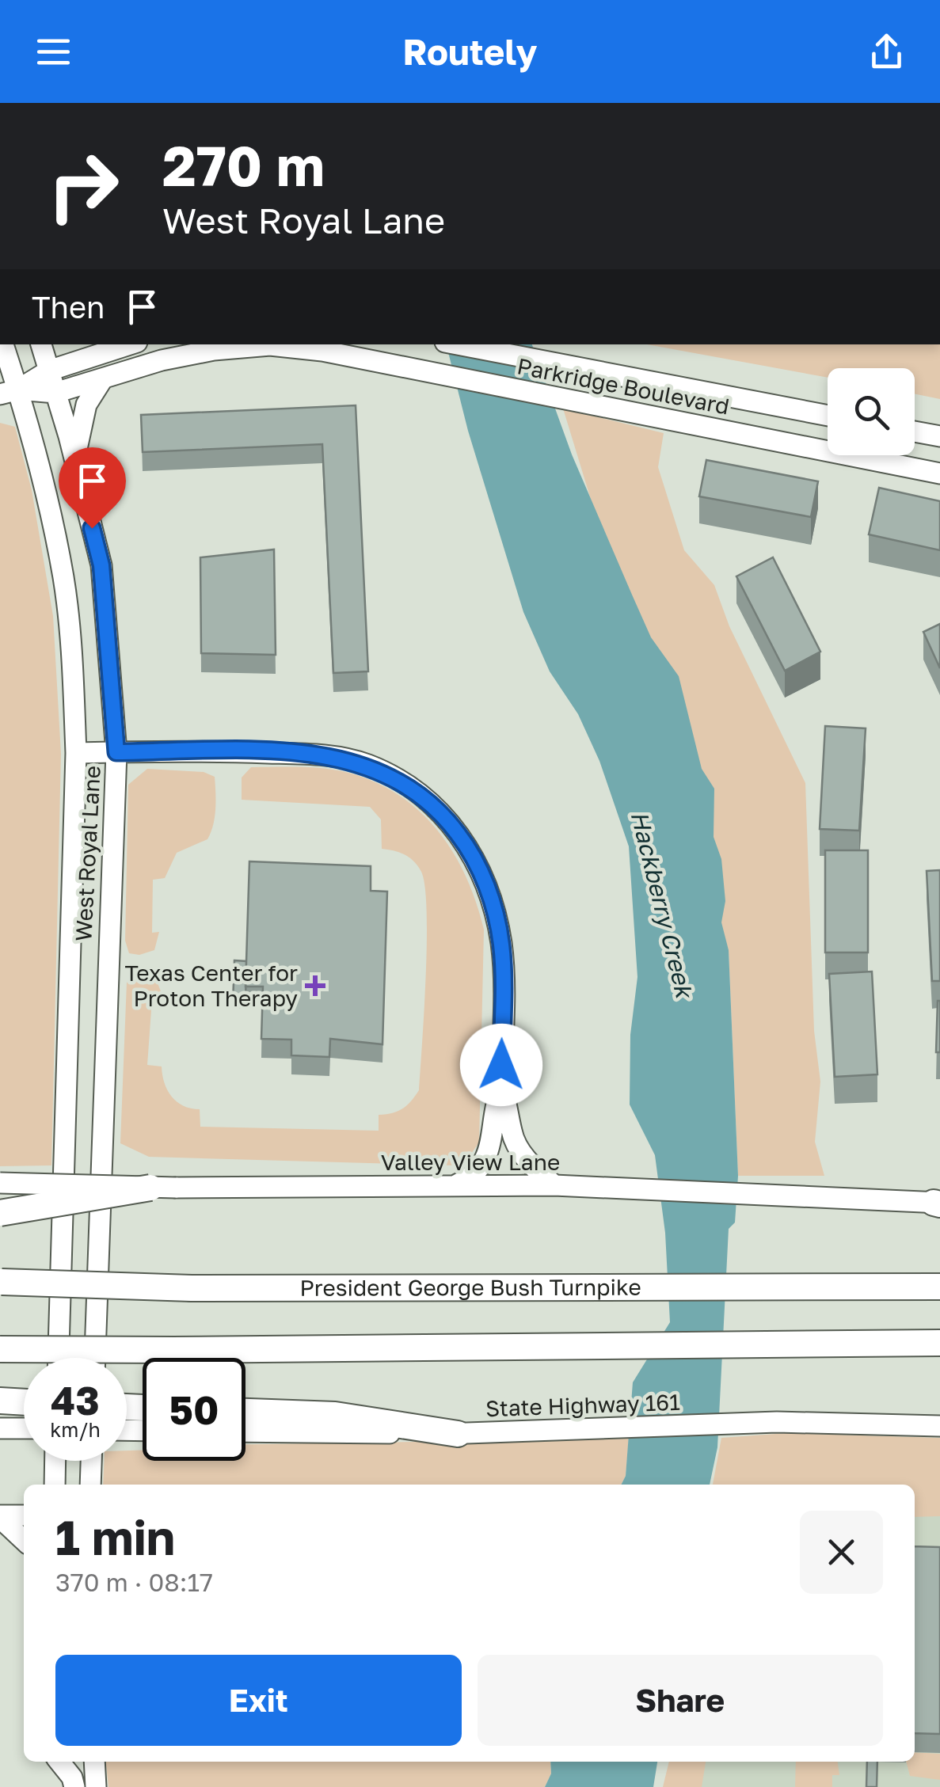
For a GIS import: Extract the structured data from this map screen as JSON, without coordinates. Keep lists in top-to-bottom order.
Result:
{
  "streets": {
    "highway": ["President George Bush Turnpike"],
    "main road": [
      "Parkridge Boulevard",
      "West Royal Lane",
      "Valley View Lane",
      "State Highway 161"
    ]
  },
  "crossings": [
    ["Parkridge Boulevard", "West Royal Lane"]
  ],
  "water": ["Hackberry Creek"],
  "places": {
    "health": ["Texas Center for Proton Therapy"]
  },
  "page": {
    "header": "Routely",
    "turn": ["270 m", "West Royal Lane"],
    "then": "Then",
    "speed": "43 km/h",
    "limit": "50",
    "heading": ["1 min", "370 m · 08:17"],
    "buttons": ["Exit", "Share"]
  }
}
